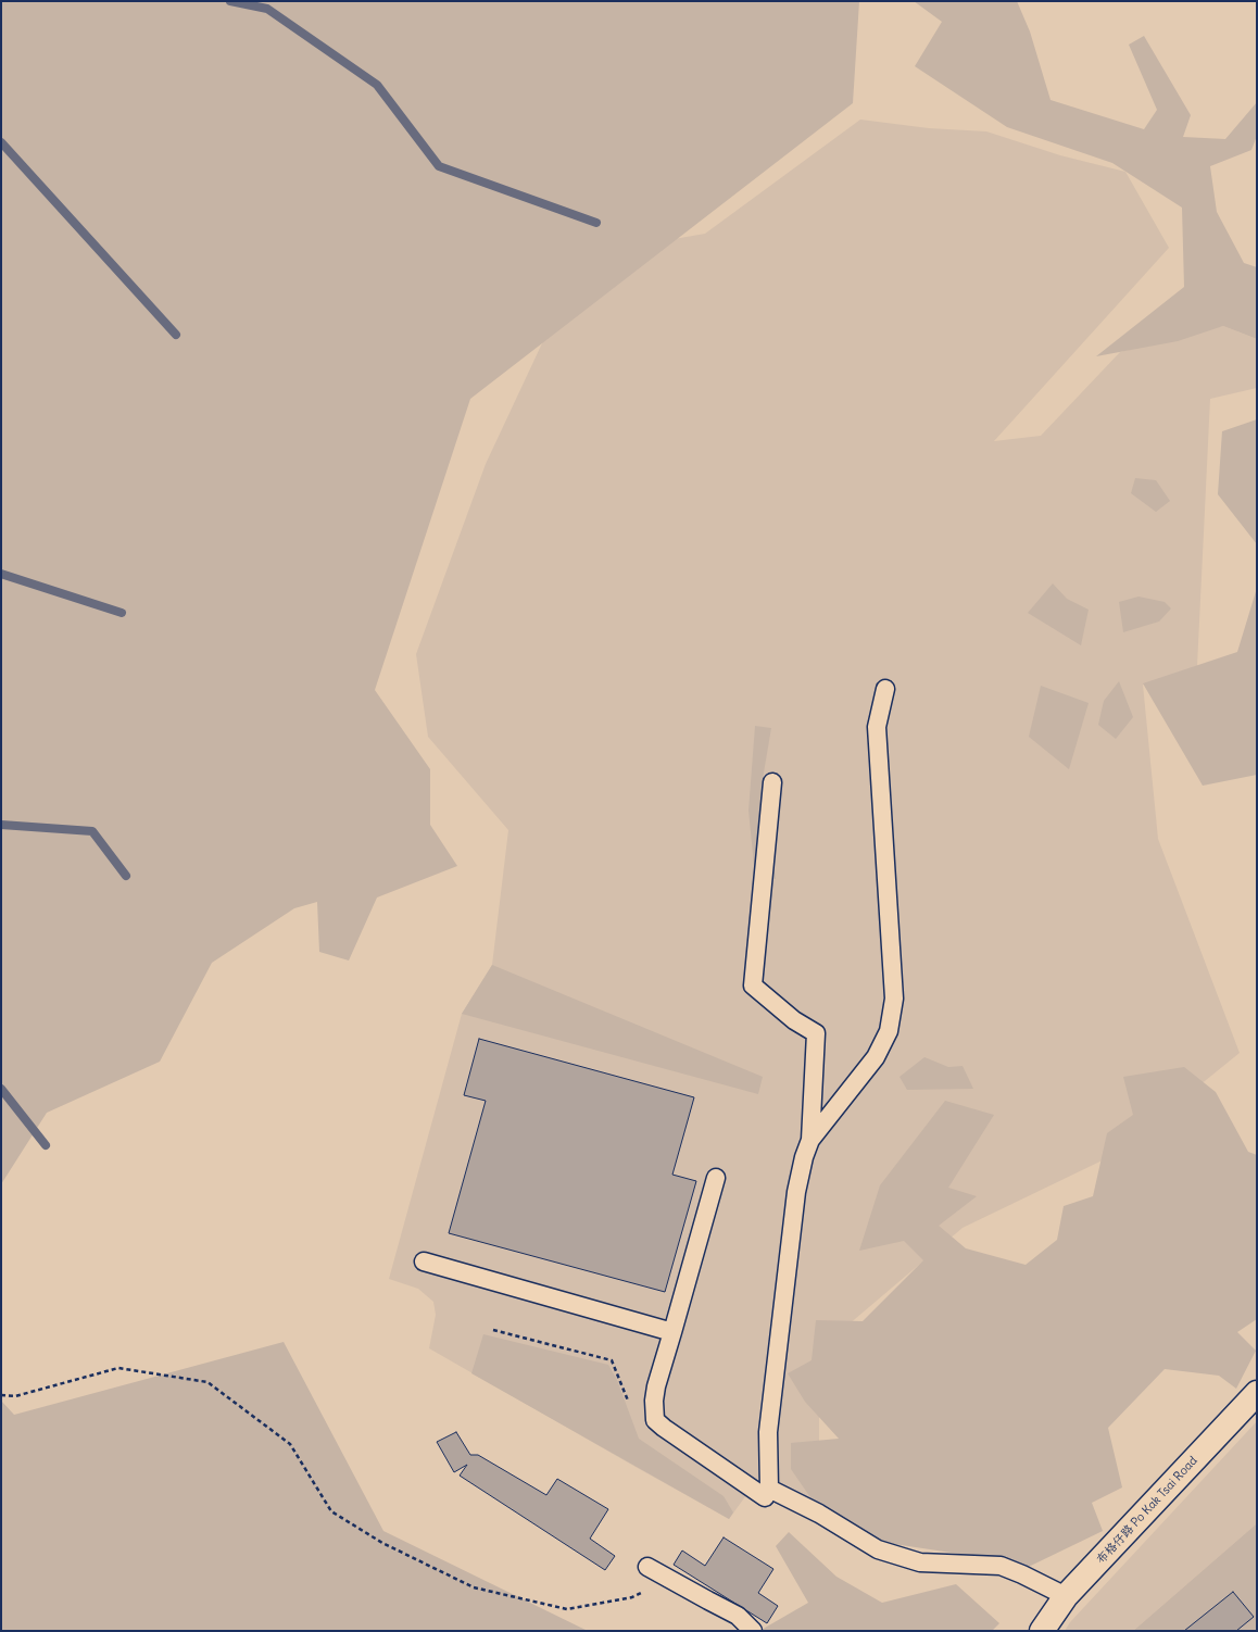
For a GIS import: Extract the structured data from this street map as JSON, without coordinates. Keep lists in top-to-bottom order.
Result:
{
  "streets": {
    "street": ["布格仔路 Po Kak Tsai Road"]
  }
}
